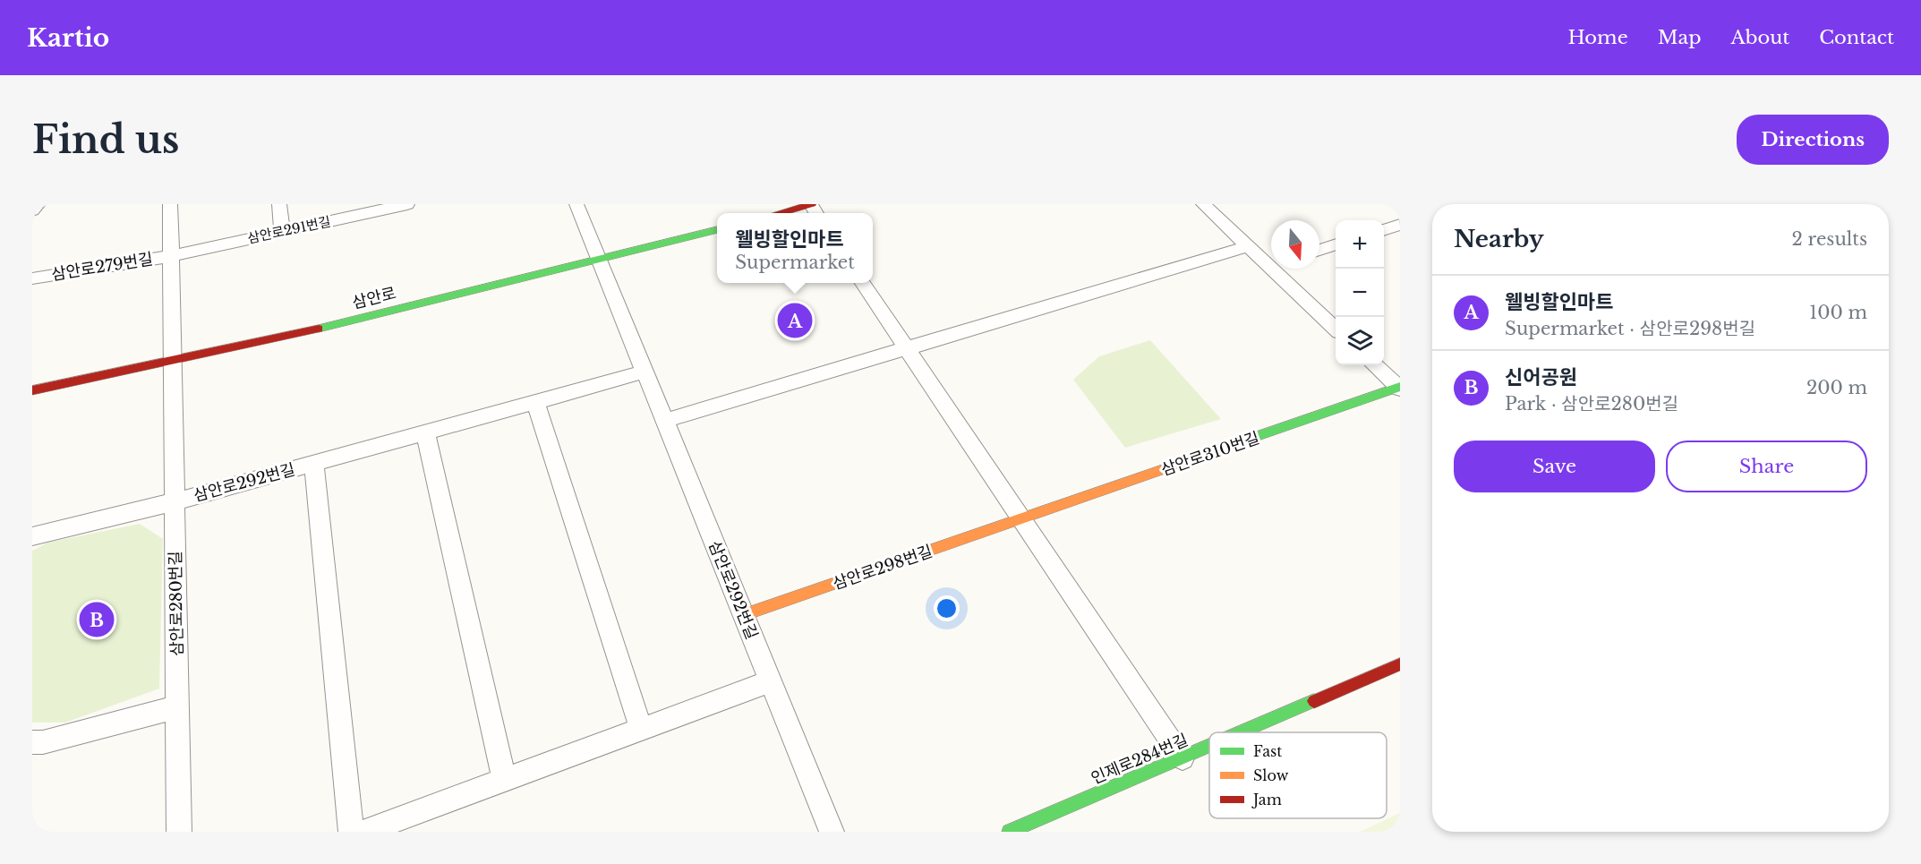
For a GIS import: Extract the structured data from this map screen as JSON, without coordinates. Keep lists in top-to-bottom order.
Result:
{
  "streets": {
    "street": [
      "삼안로291번길",
      "삼안로279번길",
      "삼안로",
      "삼안로310번길",
      "삼안로292번길",
      "삼안로298번길",
      "삼안로280번길",
      "인제로284번길"
    ]
  },
  "crossings": [
    ["삼안로291번길", "삼안로279번길"],
    ["삼안로279번길", "삼안로"],
    ["삼안로279번길", "삼안로280번길"],
    ["삼안로", "삼안로292번길"],
    ["삼안로", "삼안로280번길"],
    ["삼안로310번길", "삼안로298번길"],
    ["삼안로292번길", "삼안로298번길"],
    ["삼안로292번길", "삼안로280번길"]
  ],
  "legend": ["Fast", "Slow", "Jam"],
  "north": "bottom",
  "page": {
    "header": "Kartio",
    "nav": [
      "Home",
      "Map",
      "About",
      "Contact"
    ],
    "buttons": [
      "Directions",
      ["Save", "Share"]
    ],
    "title": "Find us",
    "heading": ["Nearby", "2 results"],
    "popup": ["웰빙할인마트", "Supermarket"],
    "map_buttons": ["+", "−"],
    "list": [
      {
        "mark": "A",
        "name": "웰빙할인마트",
        "note": "Supermarket · 삼안로298번길",
        "value": "100 m"
      },
      {
        "mark": "B",
        "name": "신어공원",
        "note": "Park · 삼안로280번길",
        "value": "200 m"
      }
    ],
    "pins": ["A", "B"]
  }
}
